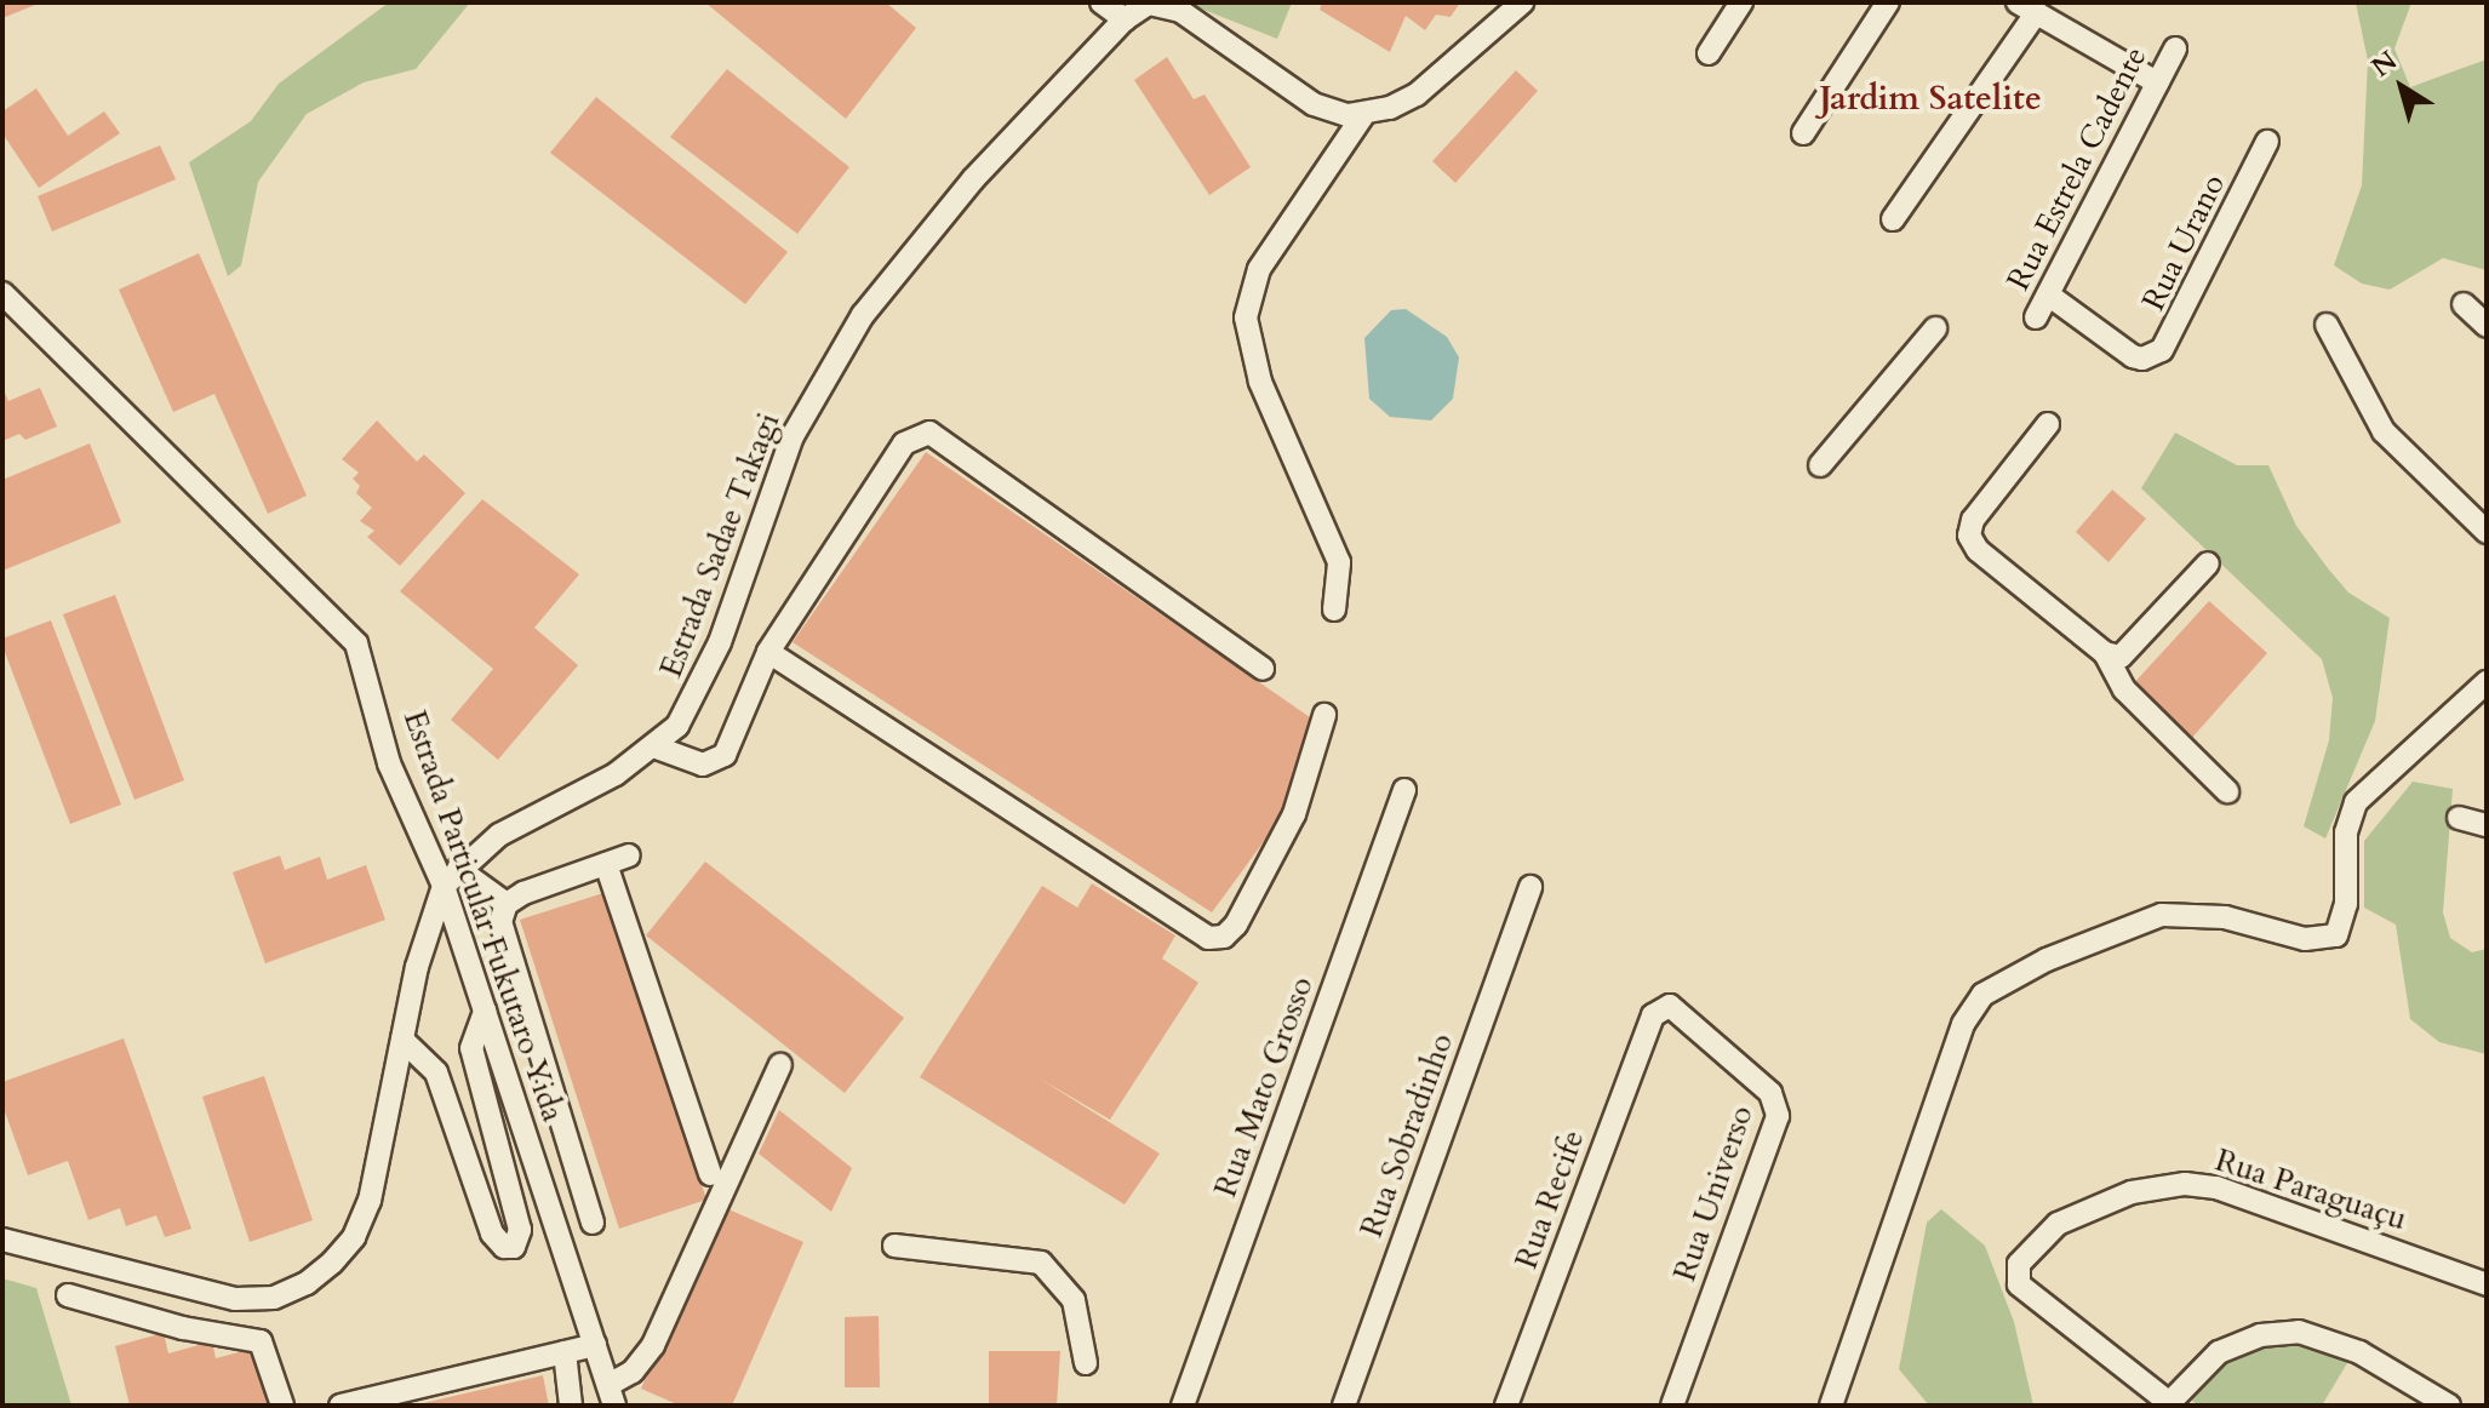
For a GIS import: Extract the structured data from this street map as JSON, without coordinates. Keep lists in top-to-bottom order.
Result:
{
  "streets": {
    "street": [
      "Rua Estrela Cadente",
      "Rua Urano",
      "Estrada Sadae Takagi",
      "Estrada Particular Fukutaro Yida",
      "Rua Mato Grosso",
      "Rua Sobradinho",
      "Rua Paraguaçu",
      "Rua Universo",
      "Rua Recife"
    ]
  },
  "crossings": [
    ["Rua Estrela Cadente", "Rua Urano"],
    ["Estrada Sadae Takagi", "Estrada Particular Fukutaro Yida"],
    ["Rua Universo", "Rua Recife"]
  ],
  "districts": ["Jardim Satelite"],
  "north": "top left"
}
